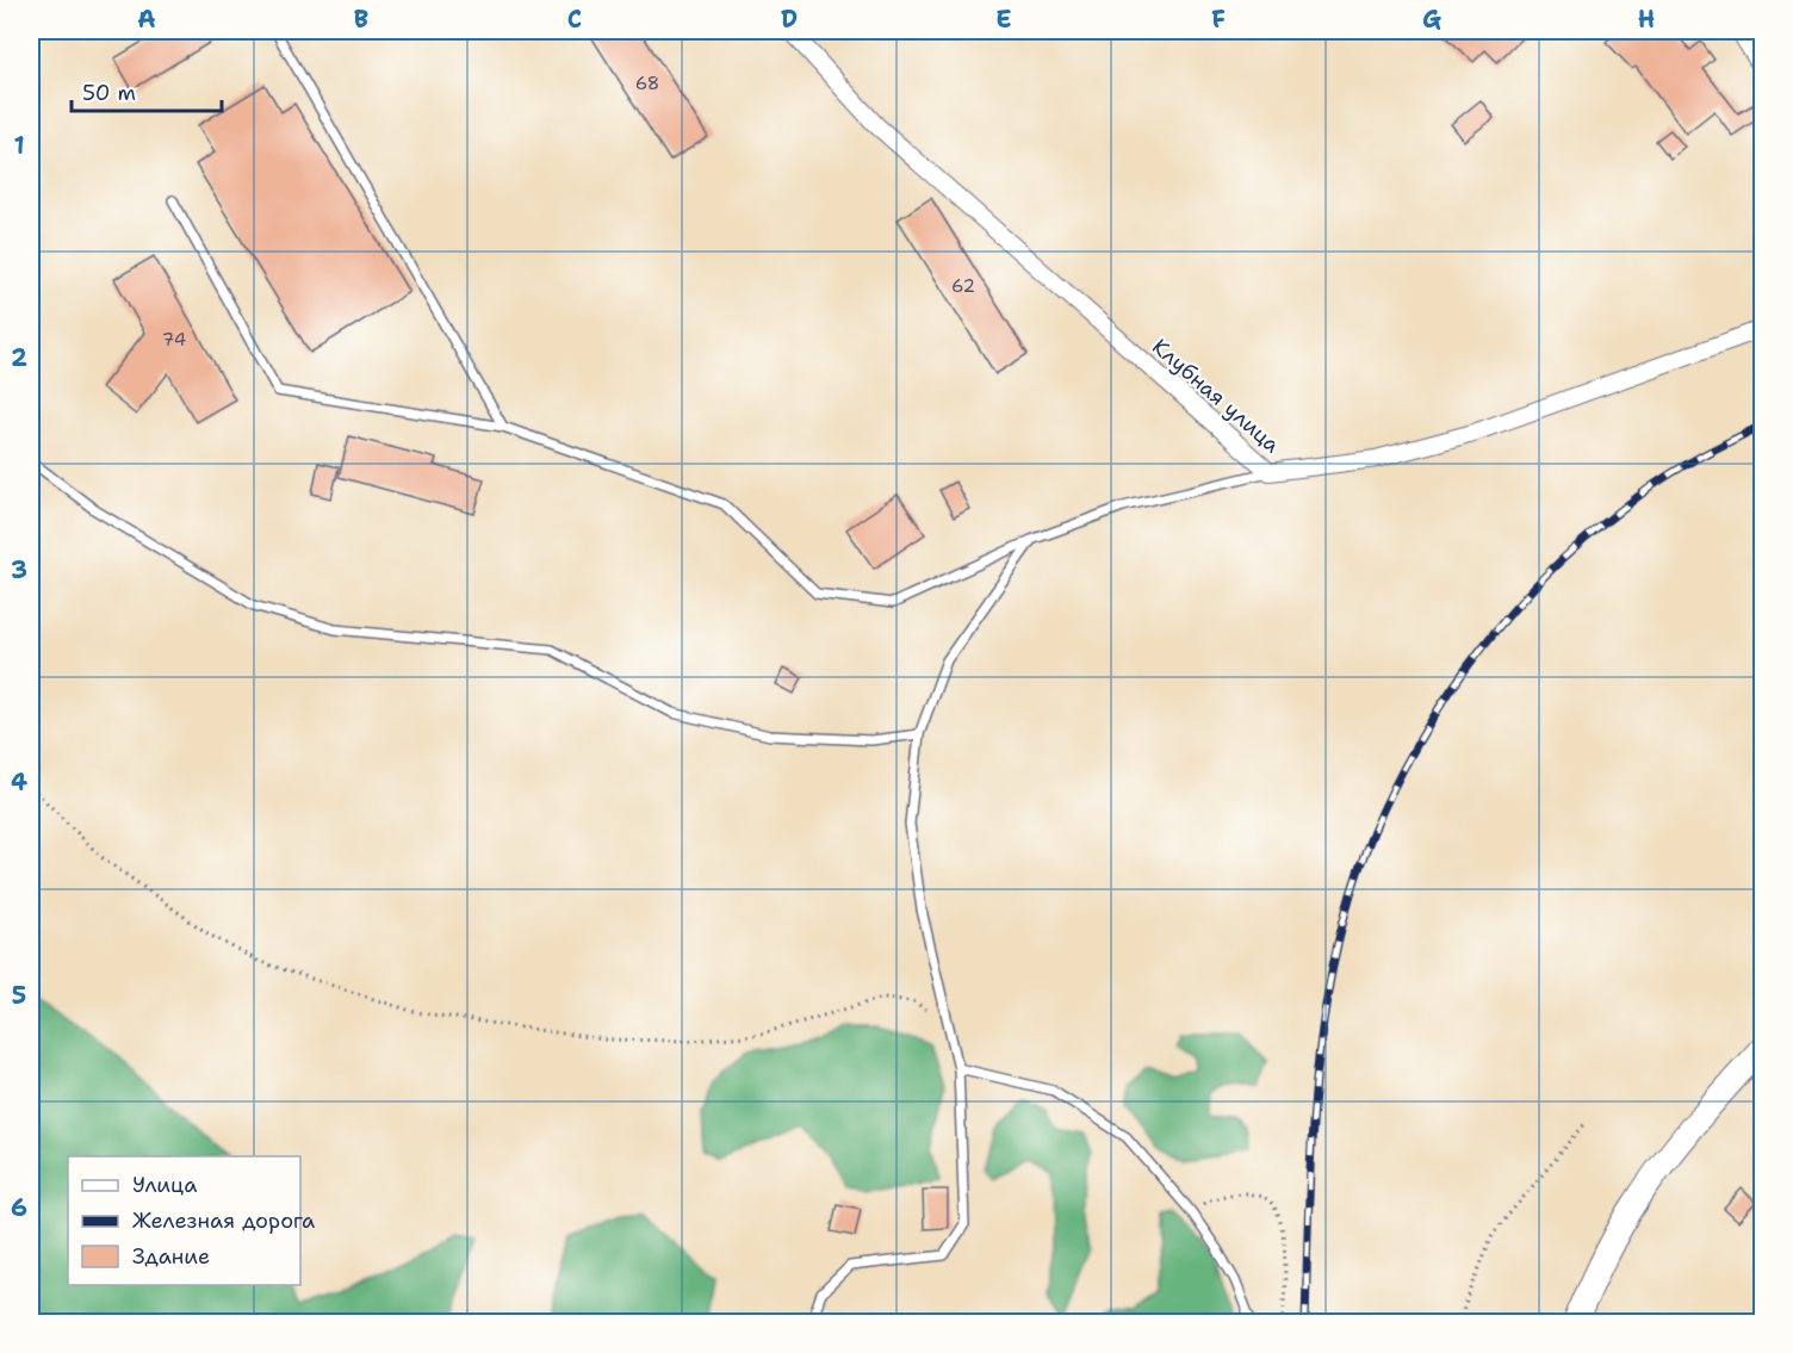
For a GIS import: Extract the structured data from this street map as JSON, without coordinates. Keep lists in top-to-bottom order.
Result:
{
  "streets": {
    "street": ["Клубная улица"]
  },
  "house_numbers": ["68", "62", "74"],
  "legend": ["Улица", "Железная дорога", "Здание"],
  "scale_bar": "50 m",
  "grid": {
    "columns": [
      "A",
      "B",
      "C",
      "D",
      "E",
      "F",
      "G",
      "H"
    ],
    "rows": [
      "1",
      "2",
      "3",
      "4",
      "5",
      "6"
    ]
  }
}
